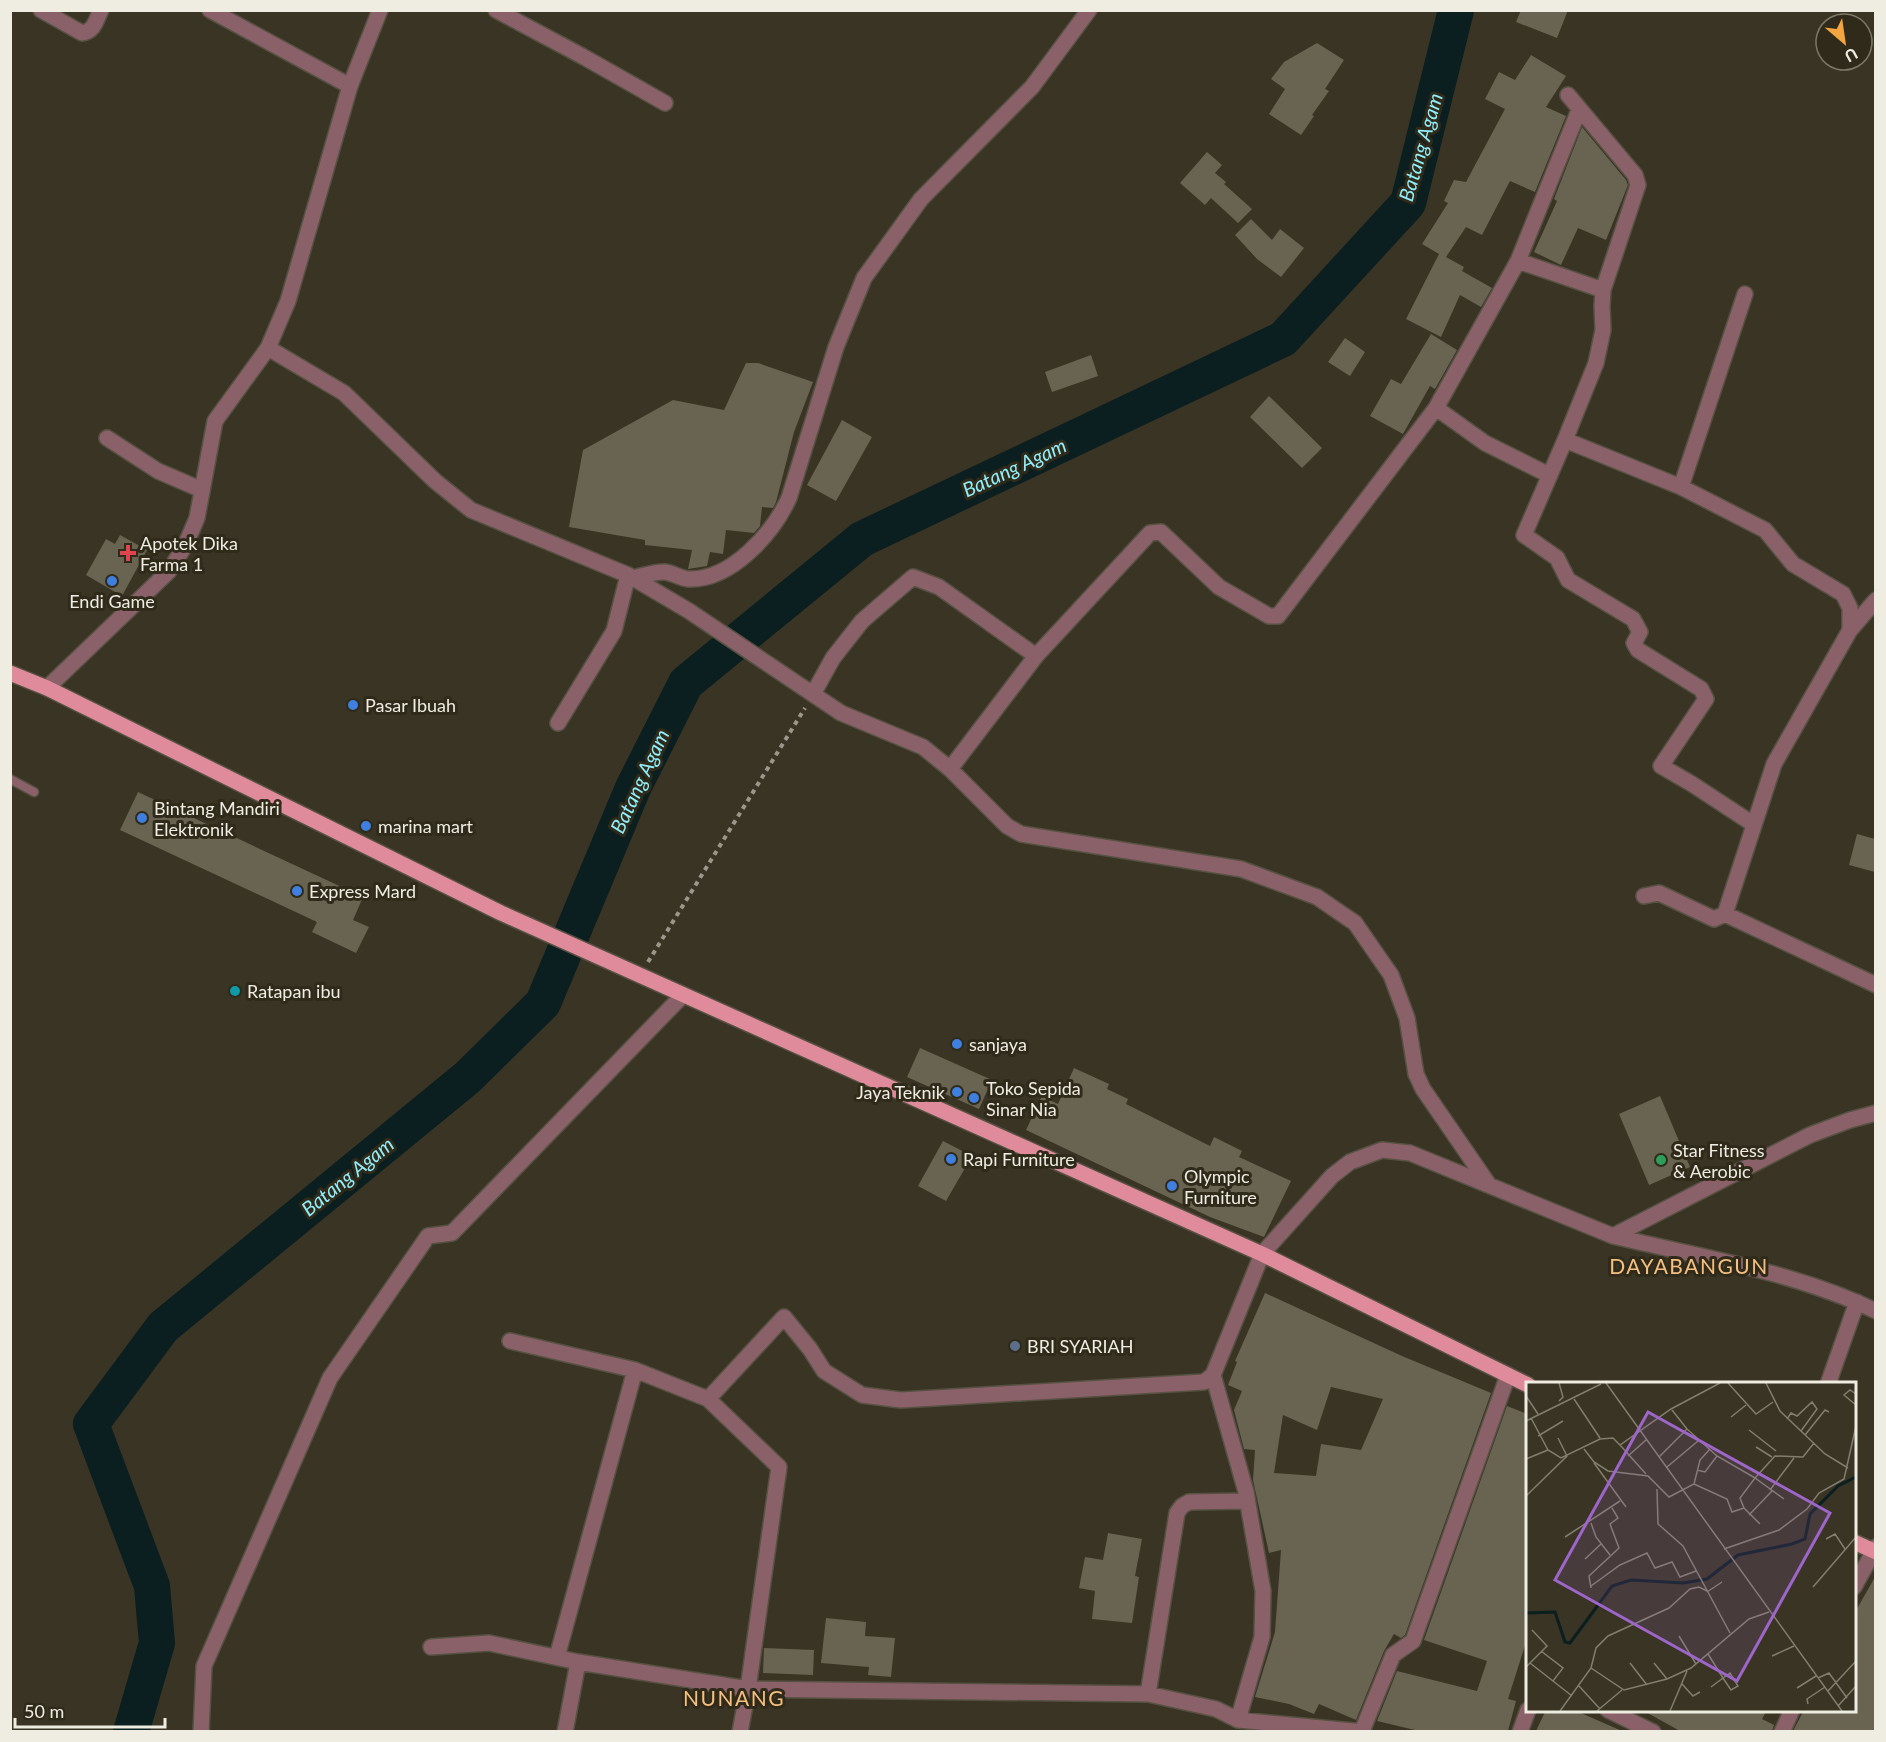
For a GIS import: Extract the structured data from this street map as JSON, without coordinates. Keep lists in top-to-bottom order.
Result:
{
  "districts": ["DAYABANGUN", "NUNANG"],
  "water": ["Batang Agam"],
  "places": {
    "health": ["Apotek Dika Farma 1"],
    "other": [
      "Endi Game",
      "Pasar Ibuah",
      "Bintang Mandiri Elektronik",
      "marina mart",
      "Express Mard",
      "Ratapan ibu",
      "sanjaya",
      "Jaya Teknik",
      "Toko Sepida Sinar Nia",
      "Rapi Furniture",
      "Star Fitness & Aerobic",
      "Olympic Furniture",
      "BRI SYARIAH"
    ]
  },
  "scale_bar": "50 m",
  "north": "bottom right"
}
